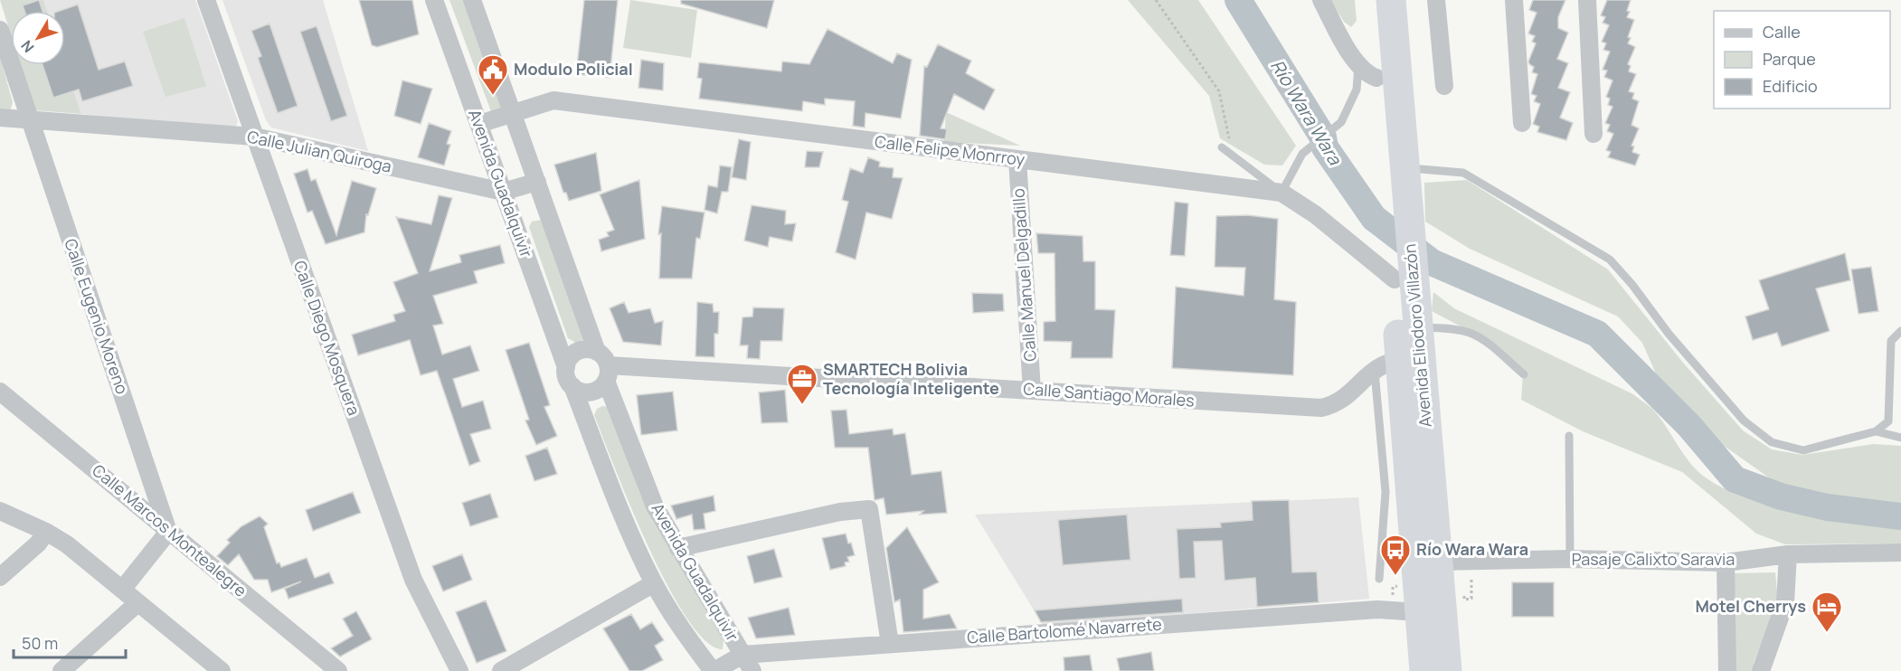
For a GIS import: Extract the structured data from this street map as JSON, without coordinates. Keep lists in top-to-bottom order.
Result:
{
  "streets": {
    "highway": ["Avenida Eliodoro Villazón"],
    "street": [
      "Calle Felipe Monrroy",
      "Calle Julian Quiroga",
      "Avenida Guadalquivir",
      "Calle Manuel Delgadillo",
      "Calle Eugenio Moreno",
      "Calle Diego Mosquera",
      "Calle Santiago Morales",
      "Calle Marcos Montealegre",
      "Pasaje Calixto Saravia",
      "Calle Bartolomé Navarrete"
    ]
  },
  "crossings": [
    ["Calle Felipe Monrroy", "Avenida Guadalquivir"],
    ["Calle Felipe Monrroy", "Calle Manuel Delgadillo"],
    ["Calle Felipe Monrroy", "Avenida Eliodoro Villazón"],
    ["Calle Julian Quiroga", "Avenida Guadalquivir"],
    ["Calle Julian Quiroga", "Calle Eugenio Moreno"],
    ["Calle Julian Quiroga", "Calle Diego Mosquera"],
    ["Avenida Guadalquivir", "Calle Santiago Morales"],
    ["Avenida Guadalquivir", "Calle Bartolomé Navarrete"],
    ["Calle Manuel Delgadillo", "Calle Santiago Morales"],
    ["Calle Eugenio Moreno", "Calle Marcos Montealegre"],
    ["Avenida Eliodoro Villazón", "Calle Santiago Morales"],
    ["Avenida Eliodoro Villazón", "Pasaje Calixto Saravia"],
    ["Avenida Eliodoro Villazón", "Calle Bartolomé Navarrete"]
  ],
  "water": ["Río Wara Wara"],
  "places": {
    "public building": ["Modulo Policial"],
    "office": ["SMARTECH Bolivia Tecnología Inteligente"],
    "bus stop": ["Río Wara Wara"],
    "hotel": ["Motel Cherrys"]
  },
  "legend": ["Calle", "Parque", "Edificio"],
  "scale_bar": "50 m",
  "north": "bottom left"
}
